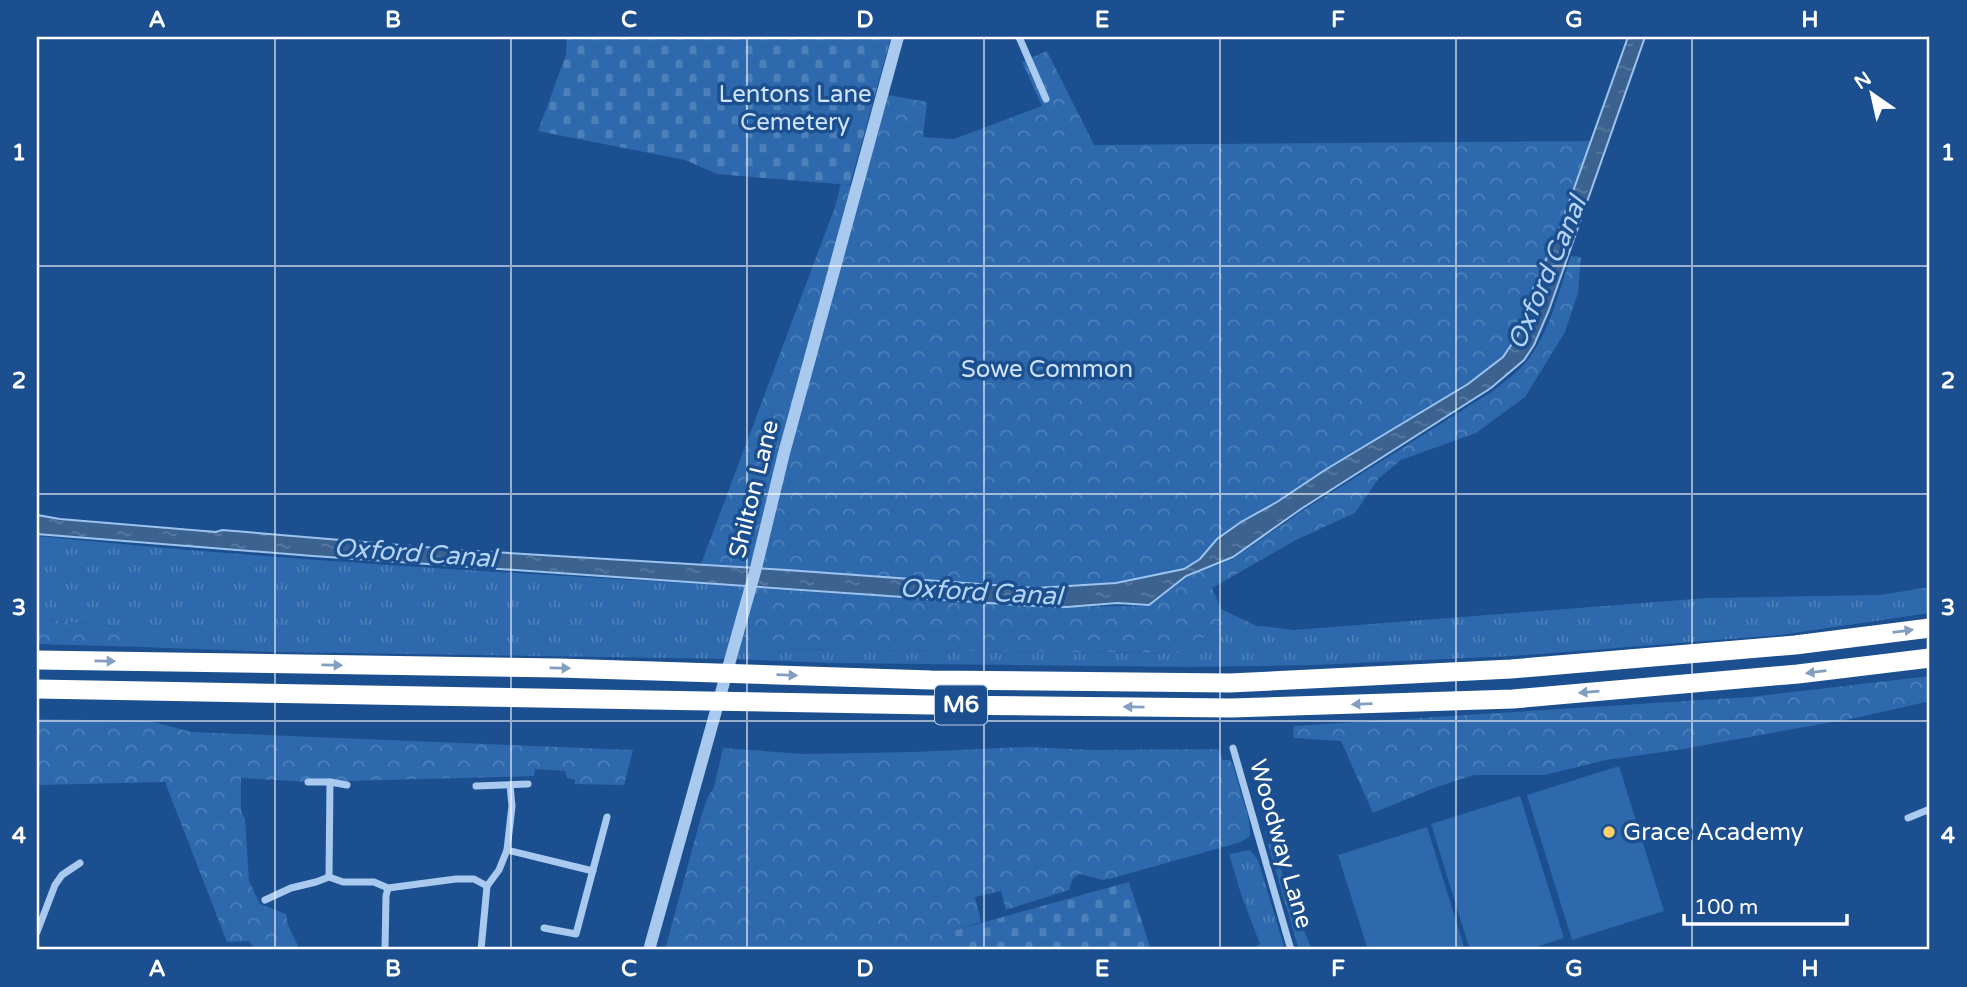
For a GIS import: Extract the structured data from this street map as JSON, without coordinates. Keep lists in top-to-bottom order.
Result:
{
  "streets": {
    "highway": ["M6"],
    "street": ["Shilton Lane", "Woodway Lane"]
  },
  "water": ["Oxford Canal"],
  "parks": ["Lentons Lane Cemetery", "Sowe Common"],
  "places": ["Grace Academy"],
  "scale_bar": "100 m",
  "north": "top left",
  "grid": {
    "columns": [
      "A",
      "B",
      "C",
      "D",
      "E",
      "F",
      "G",
      "H"
    ],
    "rows": [
      "1",
      "2",
      "3",
      "4"
    ]
  }
}
